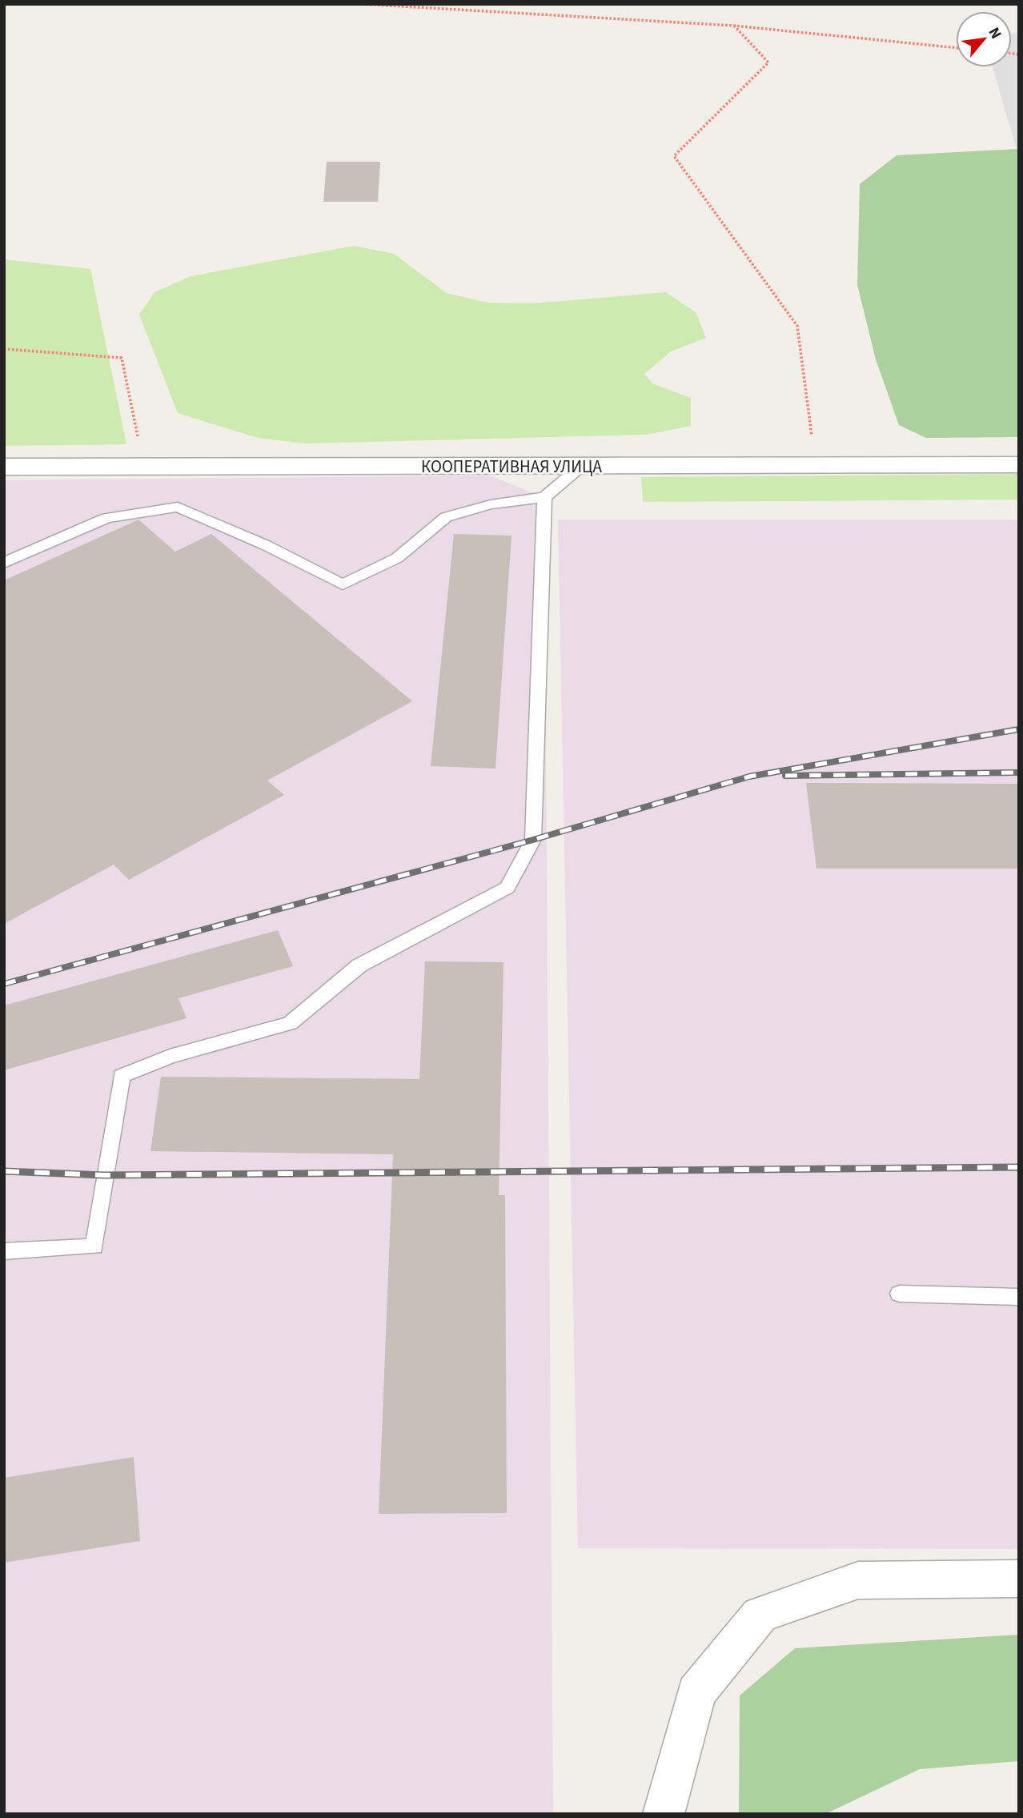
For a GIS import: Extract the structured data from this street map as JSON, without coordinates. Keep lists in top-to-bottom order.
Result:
{
  "streets": {
    "street": ["КООПЕРАТИВНАЯ УЛИЦА"]
  },
  "north": "top right"
}
